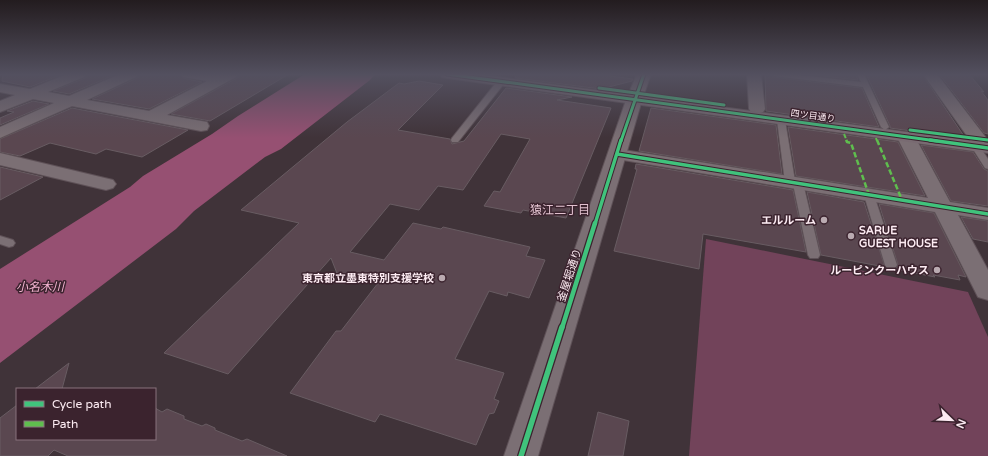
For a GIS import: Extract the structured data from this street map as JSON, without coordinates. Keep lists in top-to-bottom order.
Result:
{
  "streets": {
    "main road": ["四ツ目通り"],
    "street": ["釜屋堀通り"]
  },
  "crossings": [
    ["四ツ目通り", "釜屋堀通り"]
  ],
  "districts": ["猿江二丁目"],
  "water": ["小名木川"],
  "places": [
    "エルルーム",
    "SARUE GUEST HOUSE",
    "ルーピンクーハウス",
    "東京都立墨東特別支援学校"
  ],
  "legend": ["Cycle path", "Path"],
  "north": "bottom right"
}
